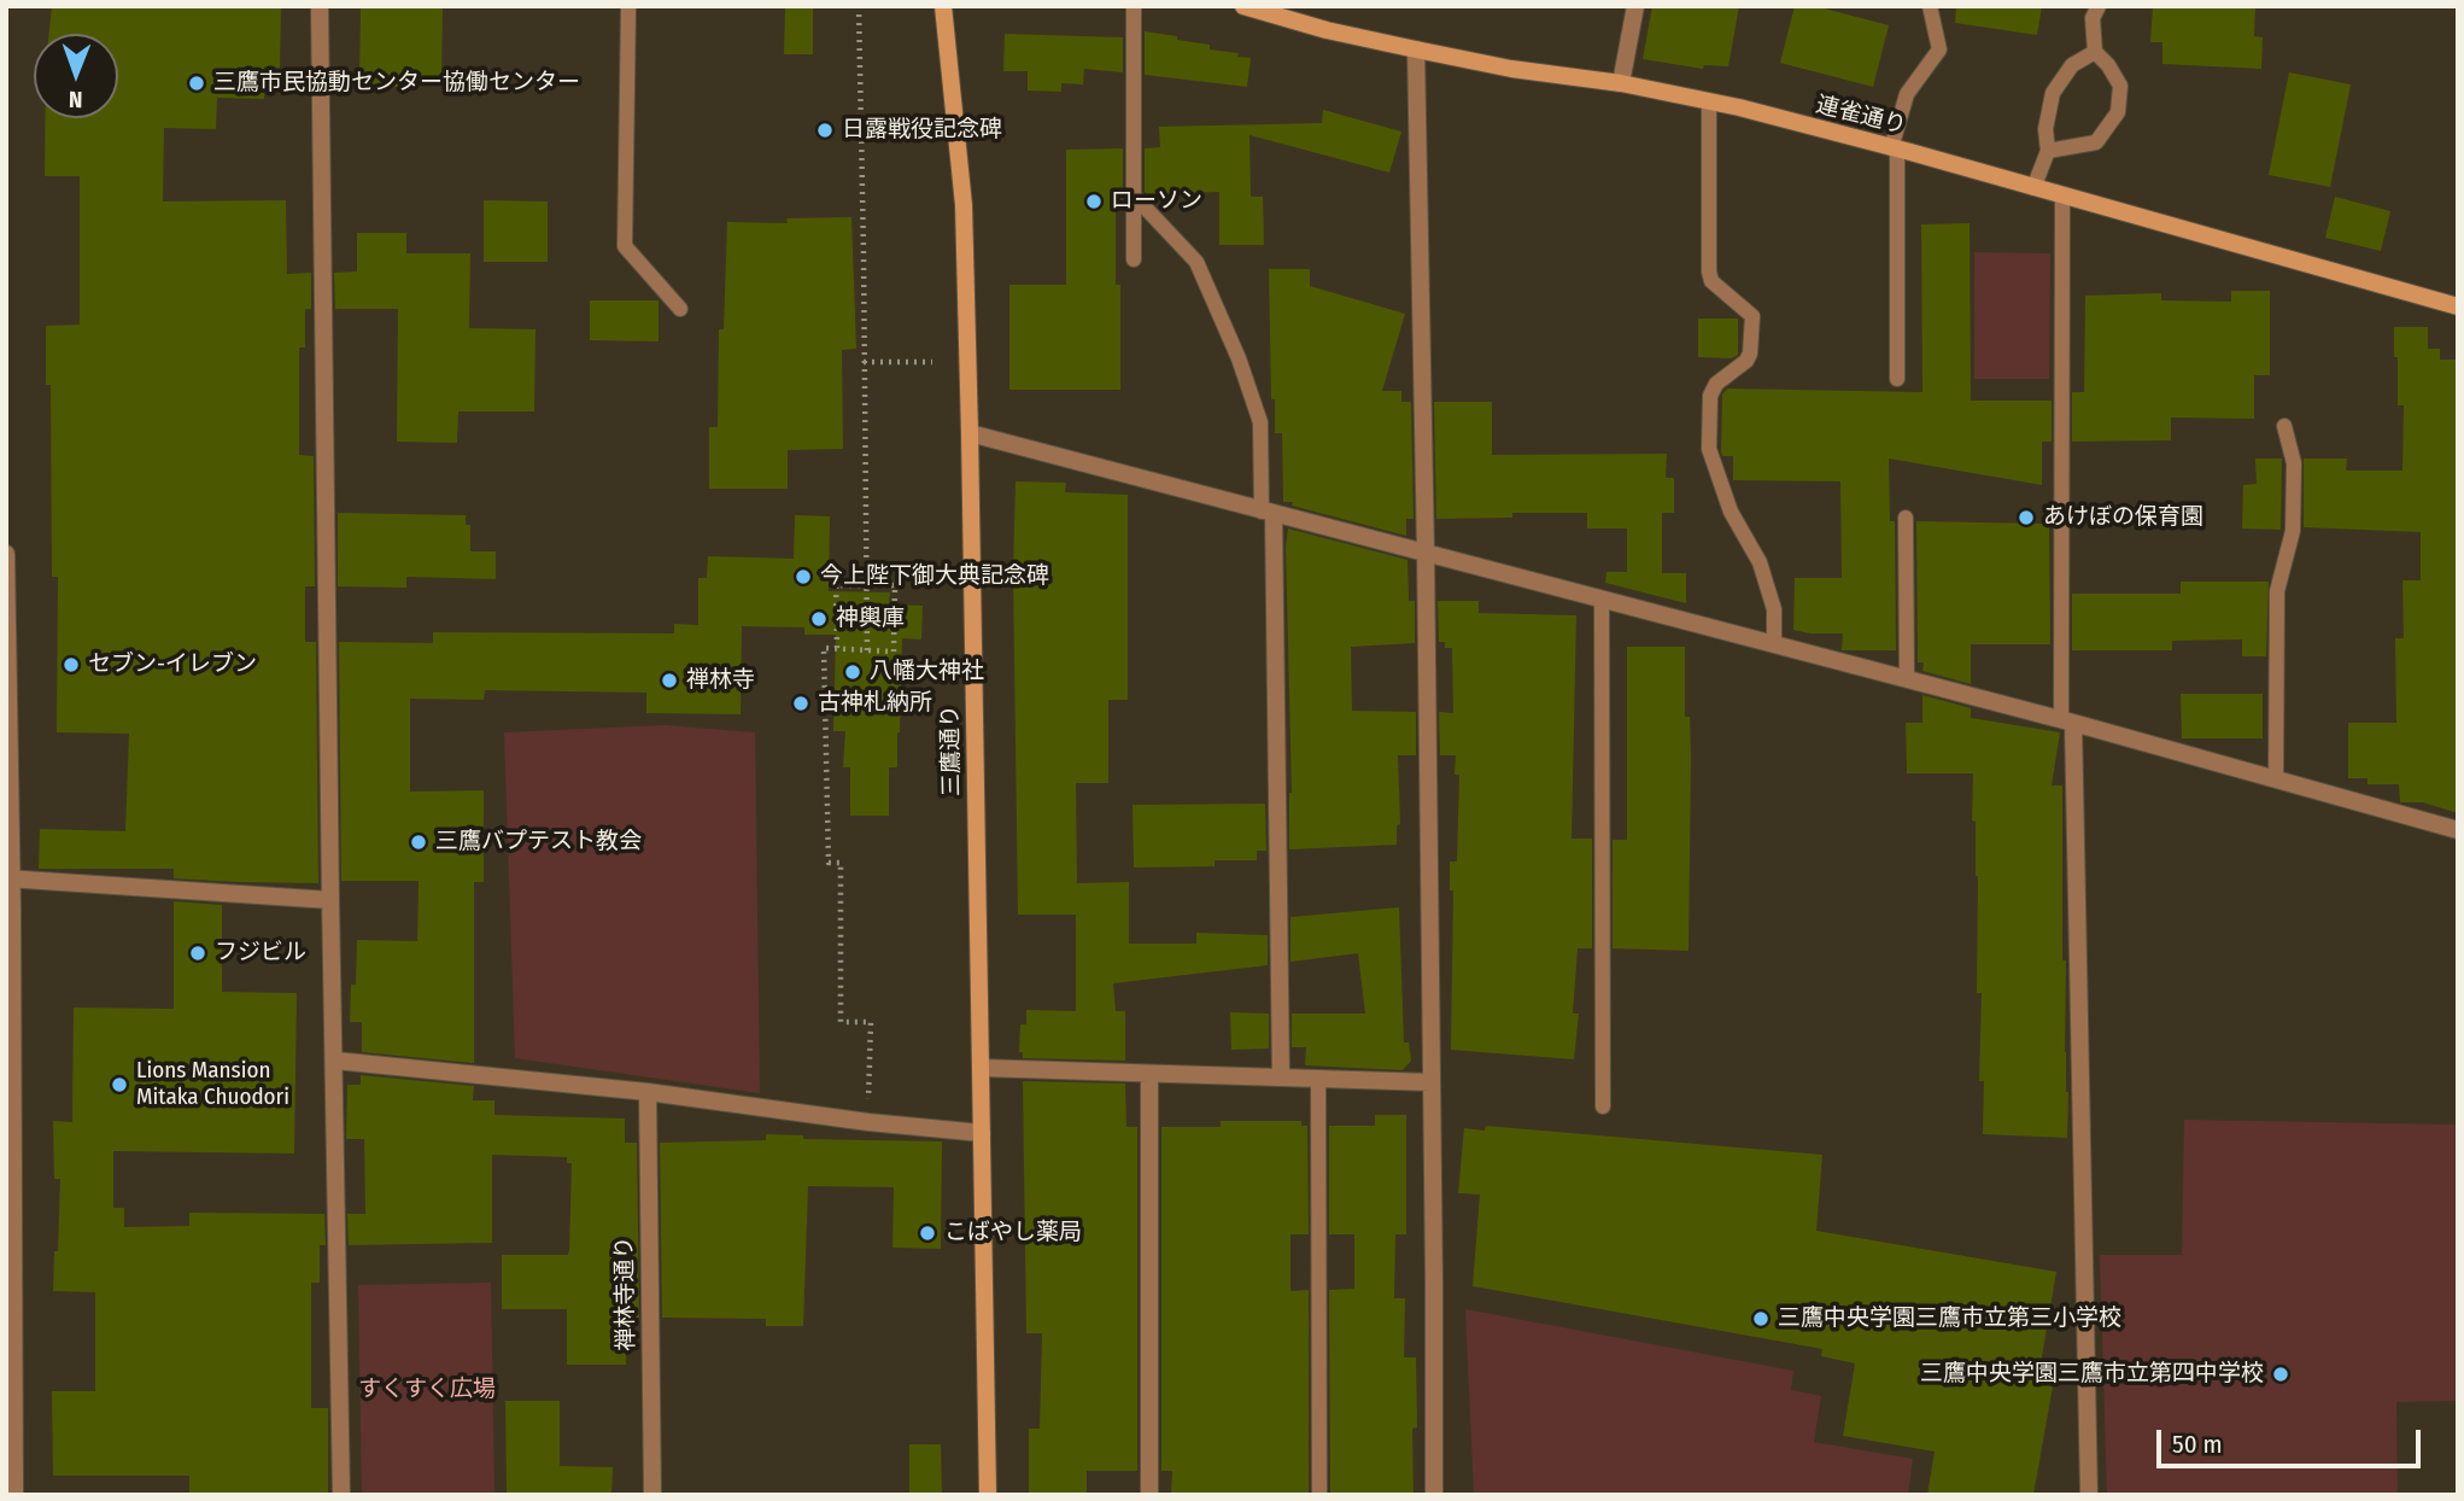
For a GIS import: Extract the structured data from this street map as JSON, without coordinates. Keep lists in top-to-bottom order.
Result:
{
  "streets": {
    "main road": ["連雀通り", "三鷹通り"],
    "street": ["禅林寺通り"]
  },
  "parks": ["すくすく広場"],
  "places": [
    "三鷹市民協動センター協働センター",
    "日露戦役記念碑",
    "ローソン",
    "あけぼの保育園",
    "今上陛下御大典記念碑",
    "神輿庫",
    "セブン-イレブン",
    "八幡大神社",
    "禅林寺",
    "古神札納所",
    "三鷹バプテスト教会",
    "フジビル",
    "Lions Mansion Mitaka Chuodori",
    "こばやし薬局",
    "三鷹中央学園三鷹市立第三小学校",
    "三鷹中央学園三鷹市立第四中学校"
  ],
  "scale_bar": "50 m",
  "north": "bottom"
}
